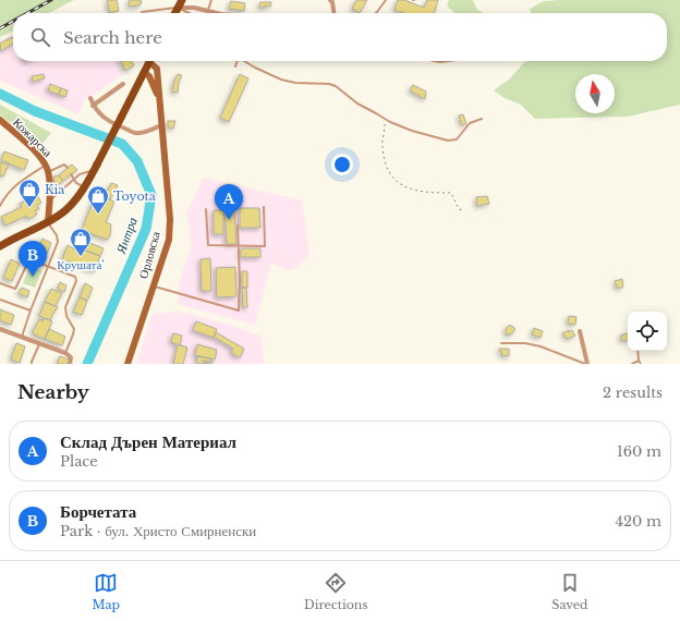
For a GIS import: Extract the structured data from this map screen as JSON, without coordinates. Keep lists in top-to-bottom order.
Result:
{
  "streets": {
    "main road": ["Орловска"],
    "street": ["Кожарска"]
  },
  "water": ["Янтра"],
  "places": {
    "shop": ["Kia", "Toyota", "Крушата'"]
  },
  "north": "top",
  "page": {
    "search": "Search here",
    "pins": ["A", "B"],
    "heading": ["Nearby", "2 results"],
    "list": [
      {
        "mark": "A",
        "name": "Склад Дърен Материал",
        "note": "Place",
        "value": "160 m"
      },
      {
        "mark": "B",
        "name": "Борчетата",
        "note": "Park · бул. Христо Смирненски",
        "value": "420 m"
      }
    ],
    "nav": ["Map", "Directions", "Saved"]
  }
}
